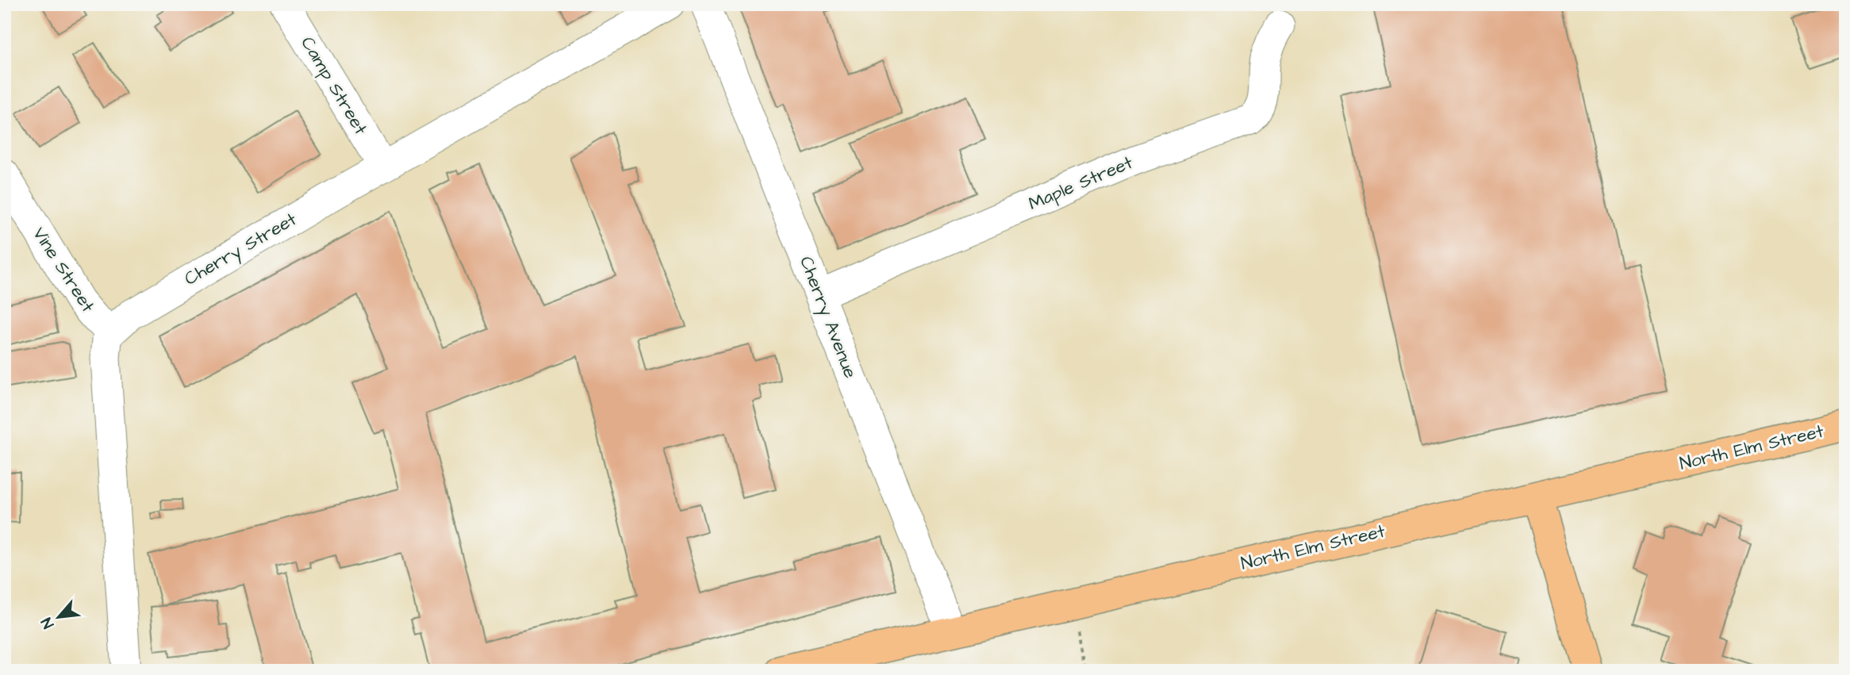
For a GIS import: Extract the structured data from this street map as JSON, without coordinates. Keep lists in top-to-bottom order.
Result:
{
  "streets": {
    "main road": ["North Elm Street"],
    "street": [
      "Camp Street",
      "Maple Street",
      "Cherry Street",
      "Vine Street",
      "Cherry Avenue"
    ]
  },
  "crossings": [
    ["Camp Street", "Cherry Street"],
    ["Maple Street", "Cherry Avenue"],
    ["Cherry Street", "Vine Street"],
    ["Cherry Avenue", "North Elm Street"]
  ],
  "north": "bottom left"
}
